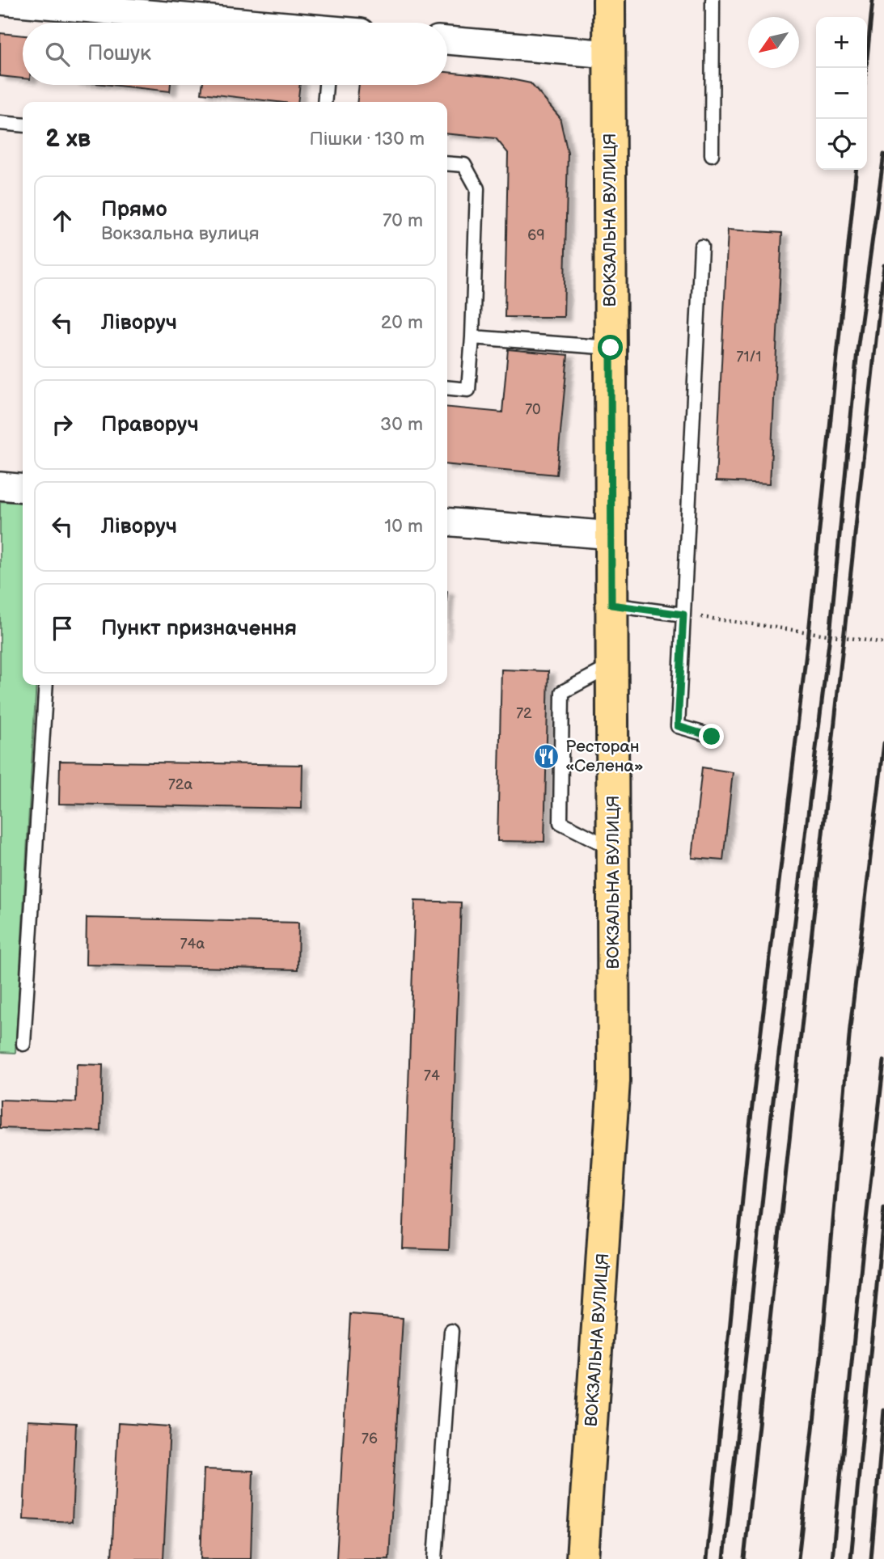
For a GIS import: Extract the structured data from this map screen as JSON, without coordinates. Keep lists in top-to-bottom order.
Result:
{
  "streets": {
    "main road": ["ВОКЗАЛЬНА ВУЛИЦЯ"]
  },
  "places": {
    "restaurant": ["Ресторан «Селена»"]
  },
  "house_numbers": [
    "69",
    "71/1",
    "70",
    "72",
    "72а",
    "74а",
    "74",
    "76"
  ],
  "north": "bottom left",
  "page": {
    "map_buttons": ["+", "−"],
    "search": "Пошук",
    "heading": ["2 хв", "Пішки · 130 m"],
    "list": [
      ["Прямо", "Вокзальна вулиця", "70 m"],
      ["Ліворуч", "20 m"],
      ["Праворуч", "30 m"],
      ["Ліворуч", "10 m"],
      "Пункт призначення"
    ]
  }
}
